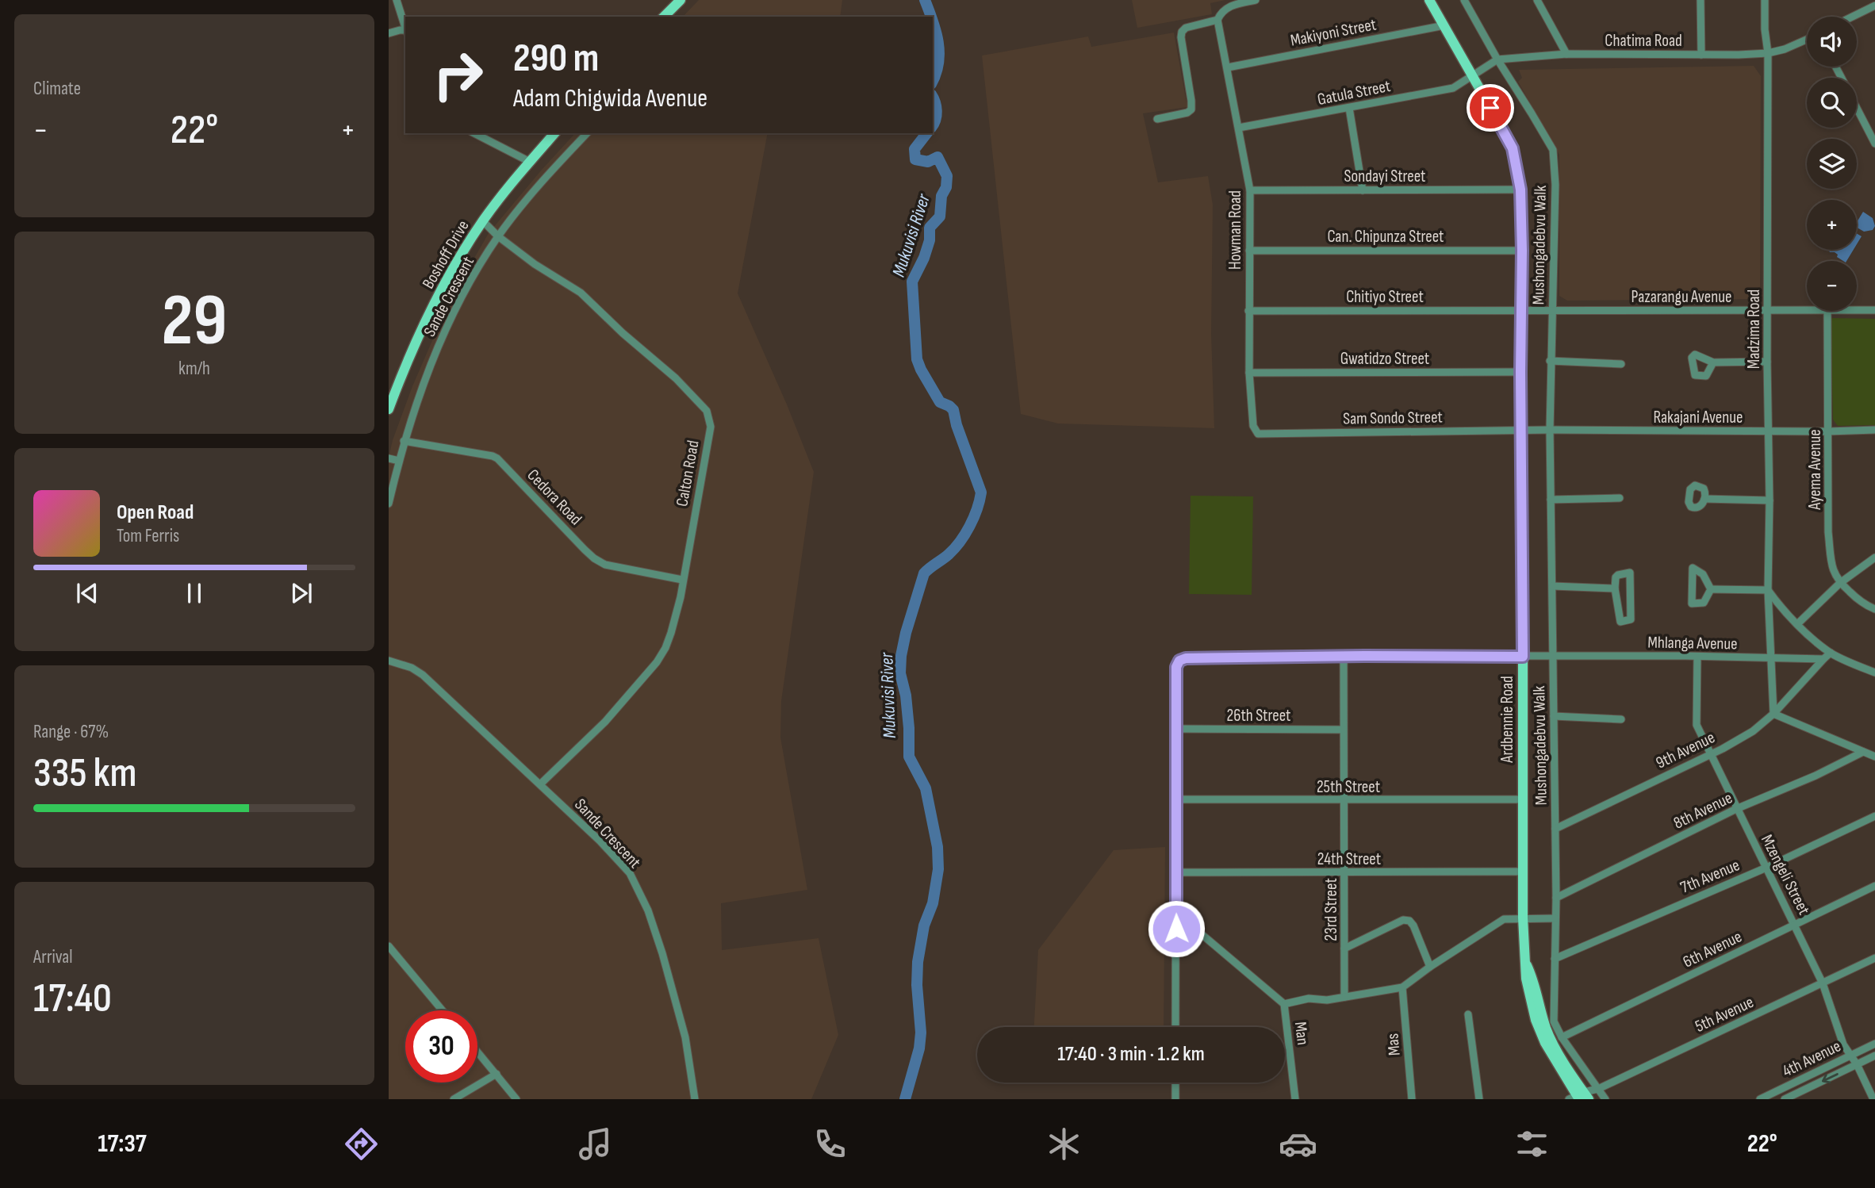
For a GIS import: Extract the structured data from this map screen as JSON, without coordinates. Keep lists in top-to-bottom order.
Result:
{
  "streets": {
    "main road": ["Boshoff Drive", "Ardbennie Road"],
    "street": [
      "Makiyoni Street",
      "Chatima Road",
      "Gatula Street",
      "Sondayi Street",
      "Howman Road",
      "Can. Chipunza Street",
      "Mushongadebvu Walk",
      "Sande Crescent",
      "Chitiyo Street",
      "Pazarangu Avenue",
      "Madzima Road",
      "Gwatidzo Street",
      "Rakajani Avenue",
      "Sam Sondo Street",
      "Ayema Avenue",
      "Calton Road",
      "Cedora Road",
      "Mhlanga Avenue",
      "26th Street",
      "9th Avenue",
      "25th Street",
      "8th Avenue",
      "24th Street",
      "Mzengeli Street",
      "7th Avenue",
      "23rd Street",
      "6th Avenue",
      "5th Avenue",
      "Man",
      "Mas",
      "4th Avenue"
    ]
  },
  "crossings": [
    ["Makiyoni Street", "Howman Road"],
    ["Makiyoni Street", "Ardbennie Road"],
    ["Chatima Road", "Gatula Street"],
    ["Chatima Road", "Mushongadebvu Walk"],
    ["Chatima Road", "Madzima Road"],
    ["Chatima Road", "Ardbennie Road"],
    ["Gatula Street", "Howman Road"],
    ["Gatula Street", "Ardbennie Road"],
    ["Sondayi Street", "Howman Road"],
    ["Sondayi Street", "Ardbennie Road"],
    ["Howman Road", "Can. Chipunza Street"],
    ["Howman Road", "Chitiyo Street"],
    ["Howman Road", "Gwatidzo Street"],
    ["Howman Road", "Sam Sondo Street"],
    ["Can. Chipunza Street", "Ardbennie Road"],
    ["Mushongadebvu Walk", "Pazarangu Avenue"],
    ["Mushongadebvu Walk", "Rakajani Avenue"],
    ["Mushongadebvu Walk", "Mhlanga Avenue"],
    ["Mushongadebvu Walk", "9th Avenue"],
    ["Mushongadebvu Walk", "8th Avenue"],
    ["Mushongadebvu Walk", "7th Avenue"],
    ["Mushongadebvu Walk", "6th Avenue"],
    ["Mushongadebvu Walk", "5th Avenue"],
    ["Boshoff Drive", "Calton Road"],
    ["Sande Crescent", "Calton Road"],
    ["Sande Crescent", "Cedora Road"],
    ["Chitiyo Street", "Pazarangu Avenue"],
    ["Chitiyo Street", "Ardbennie Road"],
    ["Pazarangu Avenue", "Madzima Road"],
    ["Pazarangu Avenue", "Ardbennie Road"],
    ["Madzima Road", "Rakajani Avenue"],
    ["Madzima Road", "Mhlanga Avenue"],
    ["Gwatidzo Street", "Ardbennie Road"],
    ["Rakajani Avenue", "Sam Sondo Street"],
    ["Rakajani Avenue", "Ayema Avenue"],
    ["Rakajani Avenue", "Ardbennie Road"],
    ["Sam Sondo Street", "Ardbennie Road"],
    ["Calton Road", "Cedora Road"],
    ["Mhlanga Avenue", "26th Street"],
    ["Mhlanga Avenue", "Ardbennie Road"],
    ["Mhlanga Avenue", "9th Avenue"],
    ["Mhlanga Avenue", "Mzengeli Street"],
    ["Mhlanga Avenue", "23rd Street"],
    ["26th Street", "23rd Street"],
    ["Ardbennie Road", "25th Street"],
    ["Ardbennie Road", "24th Street"],
    ["Ardbennie Road", "5th Avenue"],
    ["9th Avenue", "Mzengeli Street"],
    ["25th Street", "23rd Street"],
    ["8th Avenue", "Mzengeli Street"],
    ["24th Street", "23rd Street"],
    ["Mzengeli Street", "7th Avenue"],
    ["Mzengeli Street", "6th Avenue"],
    ["Mzengeli Street", "5th Avenue"],
    ["Mzengeli Street", "4th Avenue"]
  ],
  "water": ["Mukuvisi River"],
  "page": {
    "tile": [
      "Climate",
      ["29", "km/h"],
      ["Range · 67%", "335 km"],
      ["Arrival", "17:40"]
    ],
    "map_buttons": ["+", "−"],
    "turn": ["290 m", "Adam Chigwida Avenue"],
    "heat": ["−", "22°", "+"],
    "song": ["Open Road", "Tom Ferris"],
    "limit": "30",
    "trip": "17:40 · 3 min · 1.2 km",
    "tabs": ["17:37", "22°"]
  }
}
